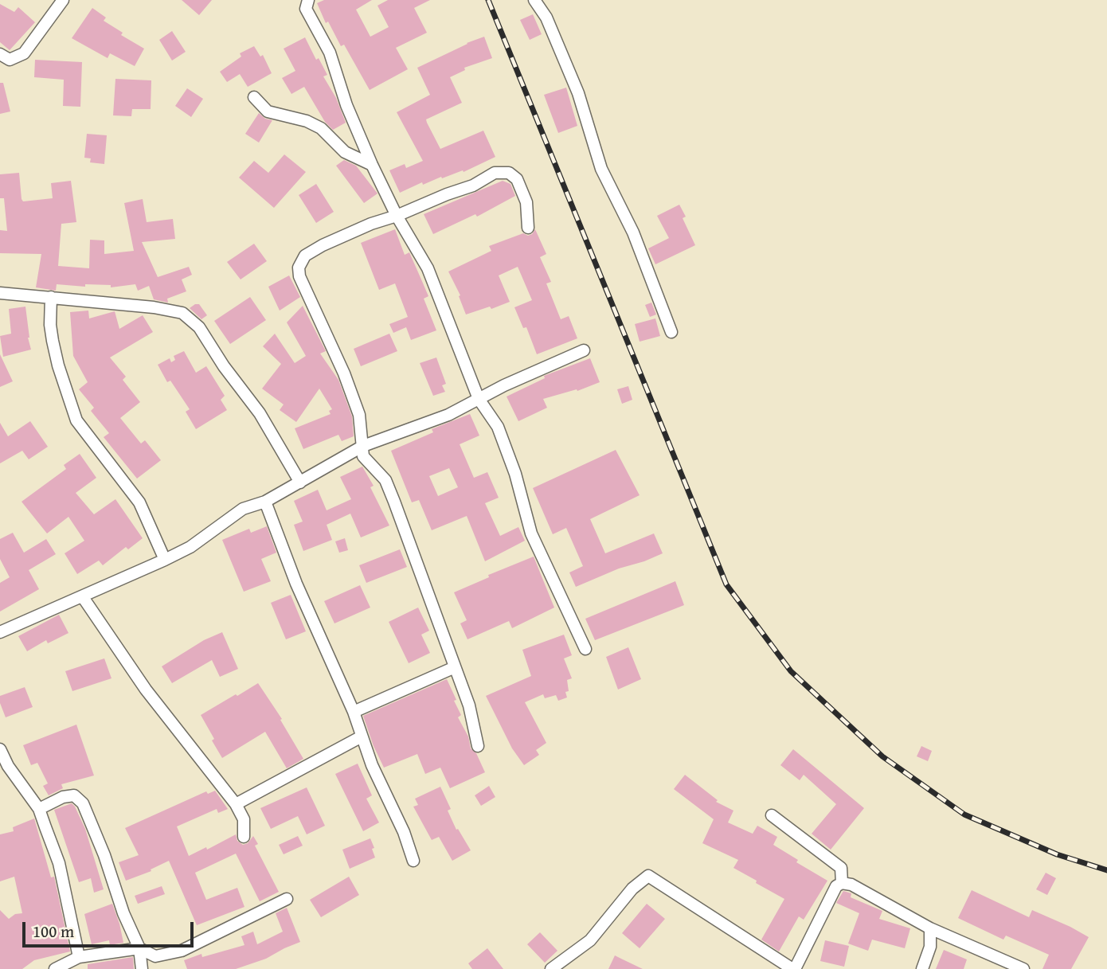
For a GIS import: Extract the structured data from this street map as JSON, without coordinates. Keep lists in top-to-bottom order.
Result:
{
  "scale_bar": "100 m"
}
